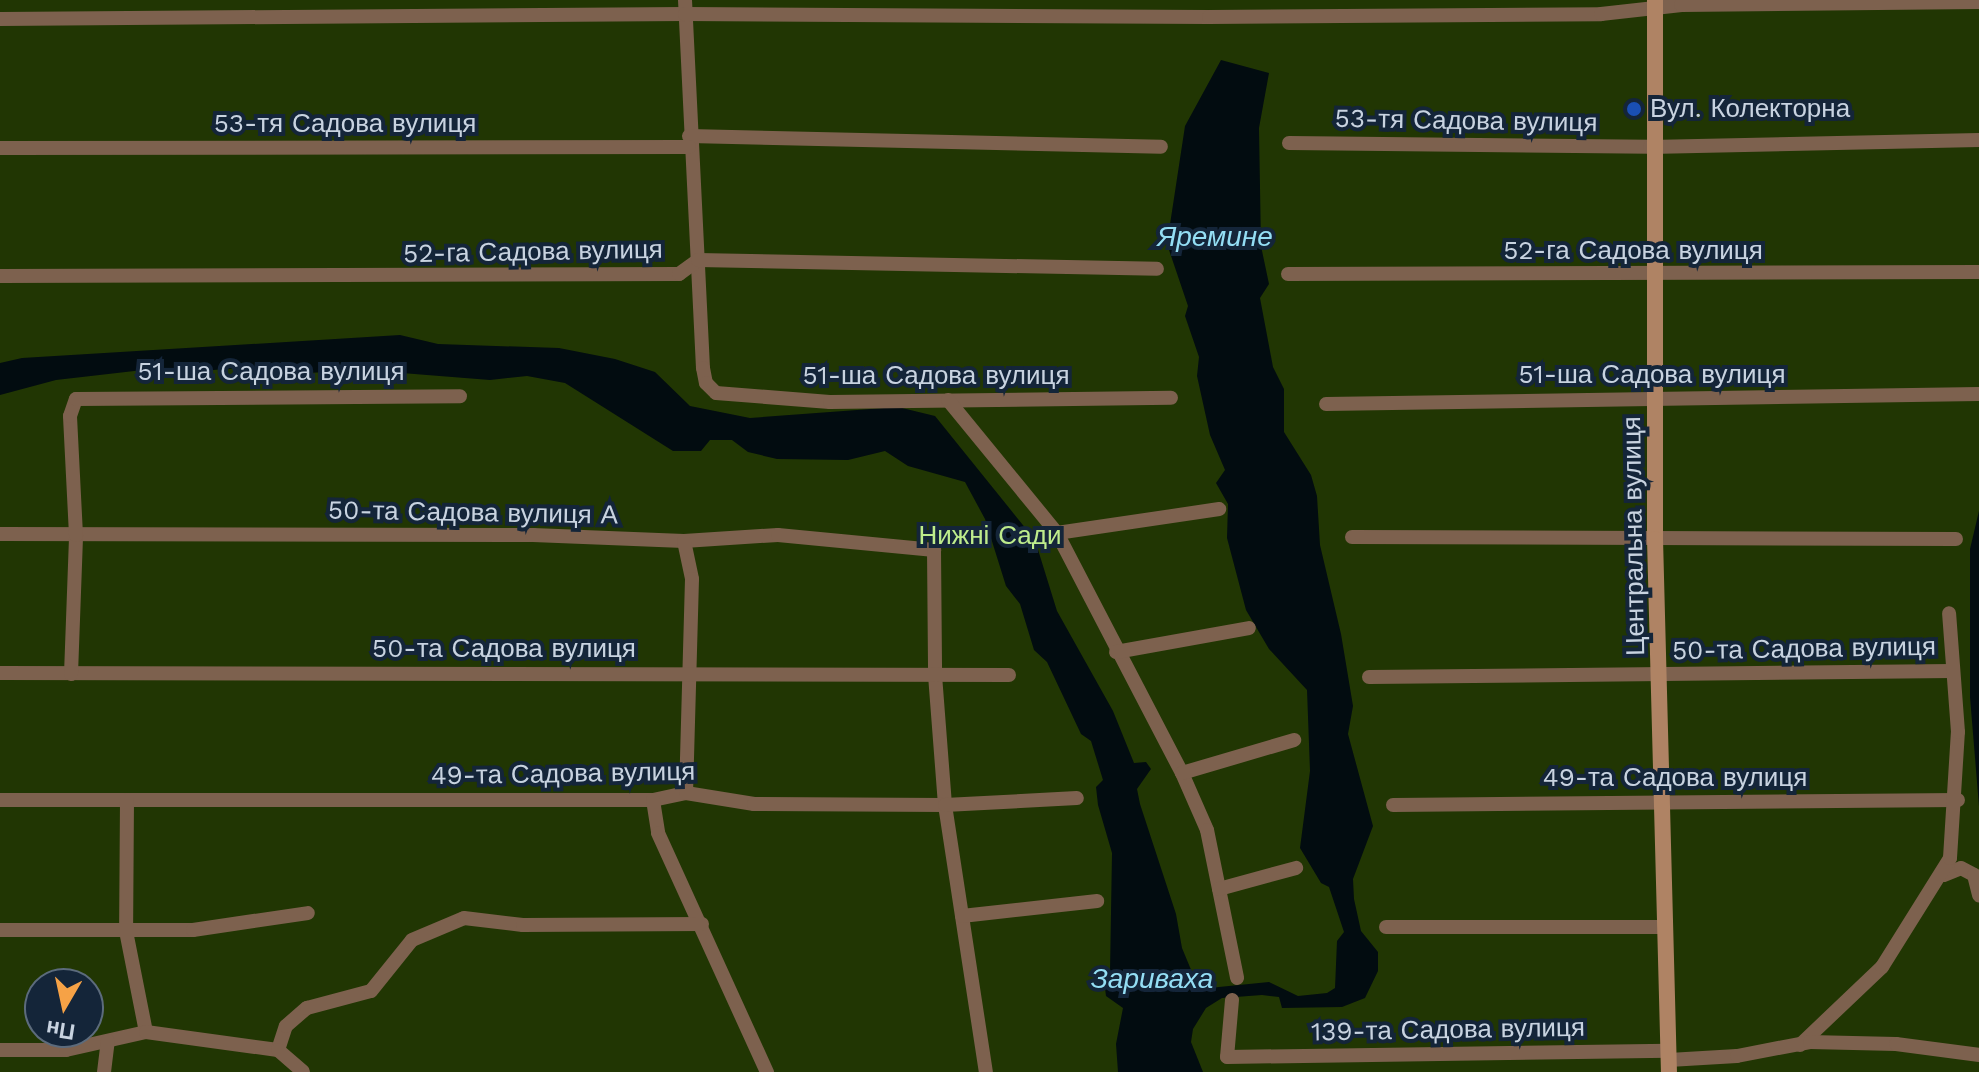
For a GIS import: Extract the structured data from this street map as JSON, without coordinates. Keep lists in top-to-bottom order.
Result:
{
  "streets": {
    "street": [
      "53-тя Садова вулиця",
      "52-га Садова вулиця",
      "51-ша Садова вулиця",
      "50-та Садова вулиця А",
      "Центральна вулиця",
      "50-та Садова вулиця",
      "49-та Садова вулиця",
      "139-та Садова вулиця"
    ]
  },
  "crossings": [
    ["53-тя Садова вулиця", "Центральна вулиця"],
    ["52-га Садова вулиця", "51-ша Садова вулиця"],
    ["52-га Садова вулиця", "Центральна вулиця"],
    ["51-ша Садова вулиця", "50-та Садова вулиця А"],
    ["51-ша Садова вулиця", "Центральна вулиця"],
    ["50-та Садова вулиця А", "50-та Садова вулиця"],
    ["Центральна вулиця", "50-та Садова вулиця"],
    ["Центральна вулиця", "49-та Садова вулиця"],
    ["Центральна вулиця", "139-та Садова вулиця"]
  ],
  "water": ["Яремине", "Зариваха"],
  "parks": ["Нижні Сади"],
  "places": ["Вул. Колекторна"],
  "north": "bottom"
}
